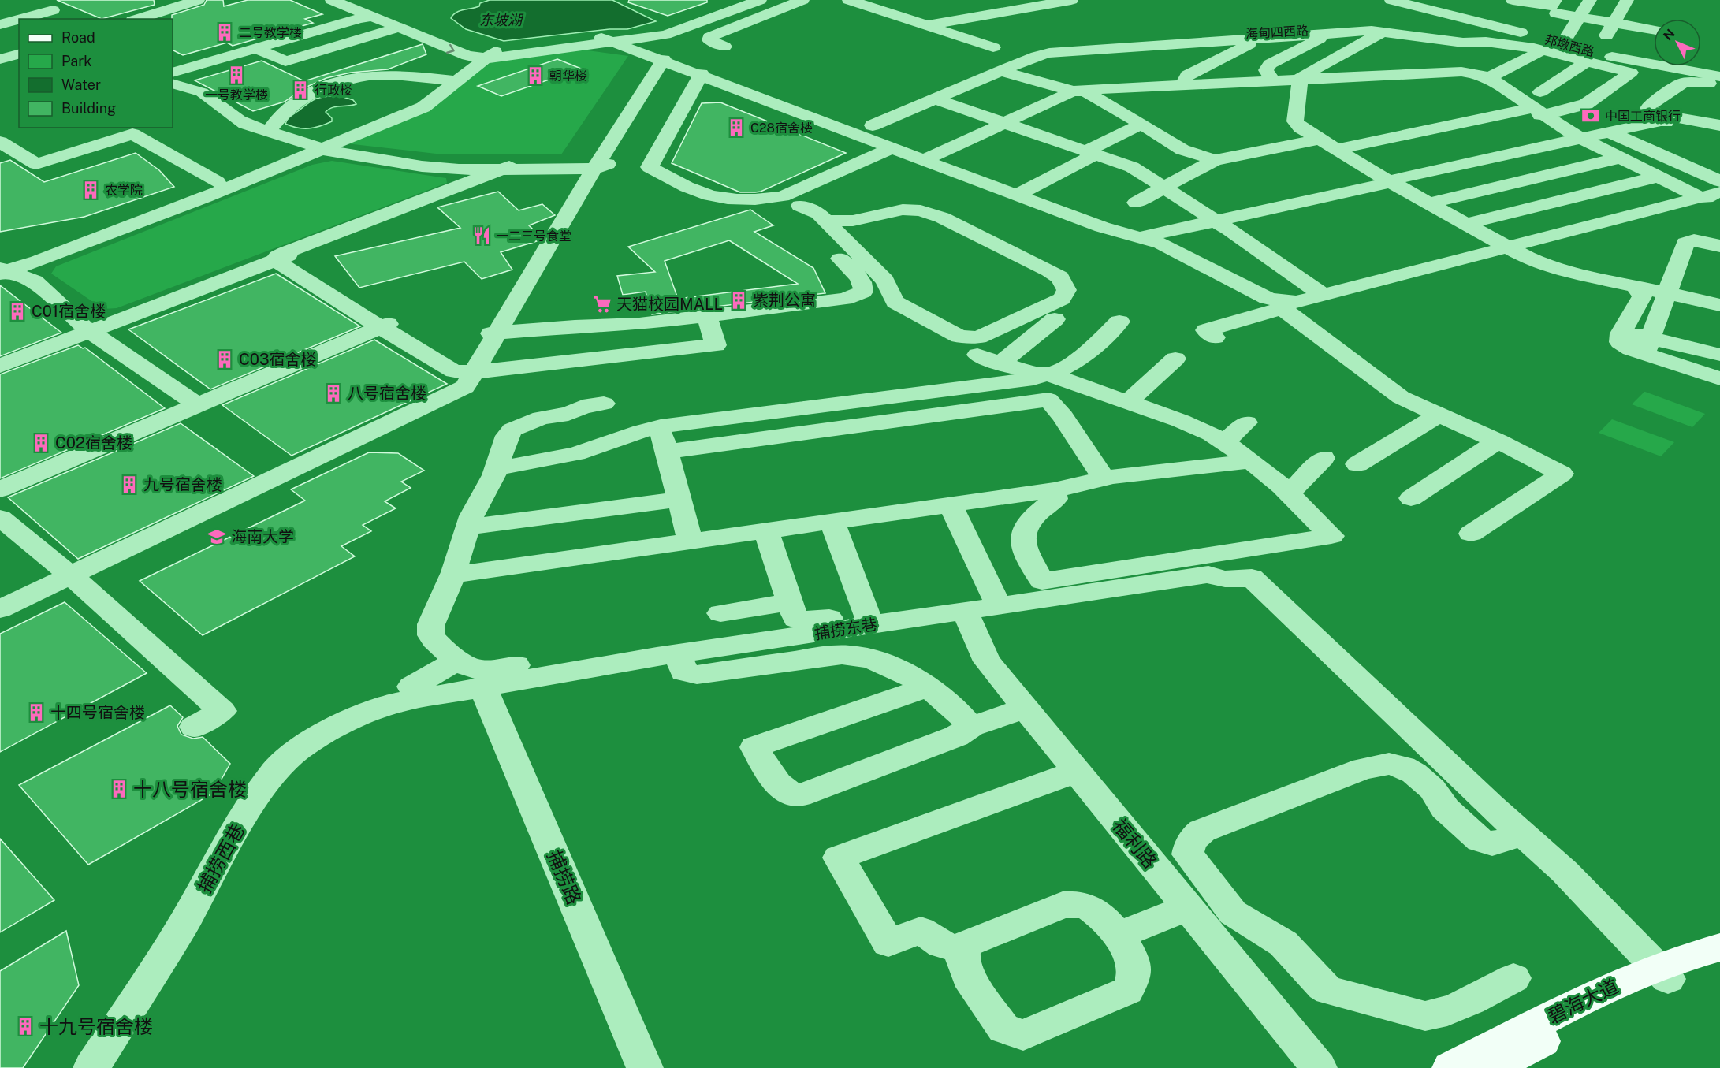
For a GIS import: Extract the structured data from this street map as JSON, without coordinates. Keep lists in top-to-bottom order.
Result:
{
  "streets": {
    "main road": ["碧海大道"],
    "street": [
      "海甸四西路",
      "邦墩西路",
      "捕捞东巷",
      "福利路",
      "捕捞西巷",
      "捕捞路"
    ]
  },
  "crossings": [
    ["海甸四西路", "邦墩西路"],
    ["捕捞东巷", "福利路"],
    ["捕捞东巷", "捕捞西巷"],
    ["捕捞东巷", "捕捞路"],
    ["捕捞西巷", "捕捞路"]
  ],
  "water": ["东坡湖"],
  "places": {
    "building": [
      "二号教学楼",
      "一号教学楼",
      "朝华楼",
      "行政楼",
      "C28宿舍楼",
      "农学院",
      "紫荆公寓",
      "C01宿舍楼",
      "C03宿舍楼",
      "八号宿舍楼",
      "C02宿舍楼",
      "九号宿舍楼",
      "十四号宿舍楼",
      "十八号宿舍楼",
      "十九号宿舍楼"
    ],
    "bank": ["中国工商银行"],
    "restaurant": ["一二三号食堂"],
    "supermarket": ["天猫校园MALL"],
    "school or university": ["海南大学"]
  },
  "legend": [
    "Road",
    "Park",
    "Water",
    "Building"
  ],
  "north": "top left"
}
